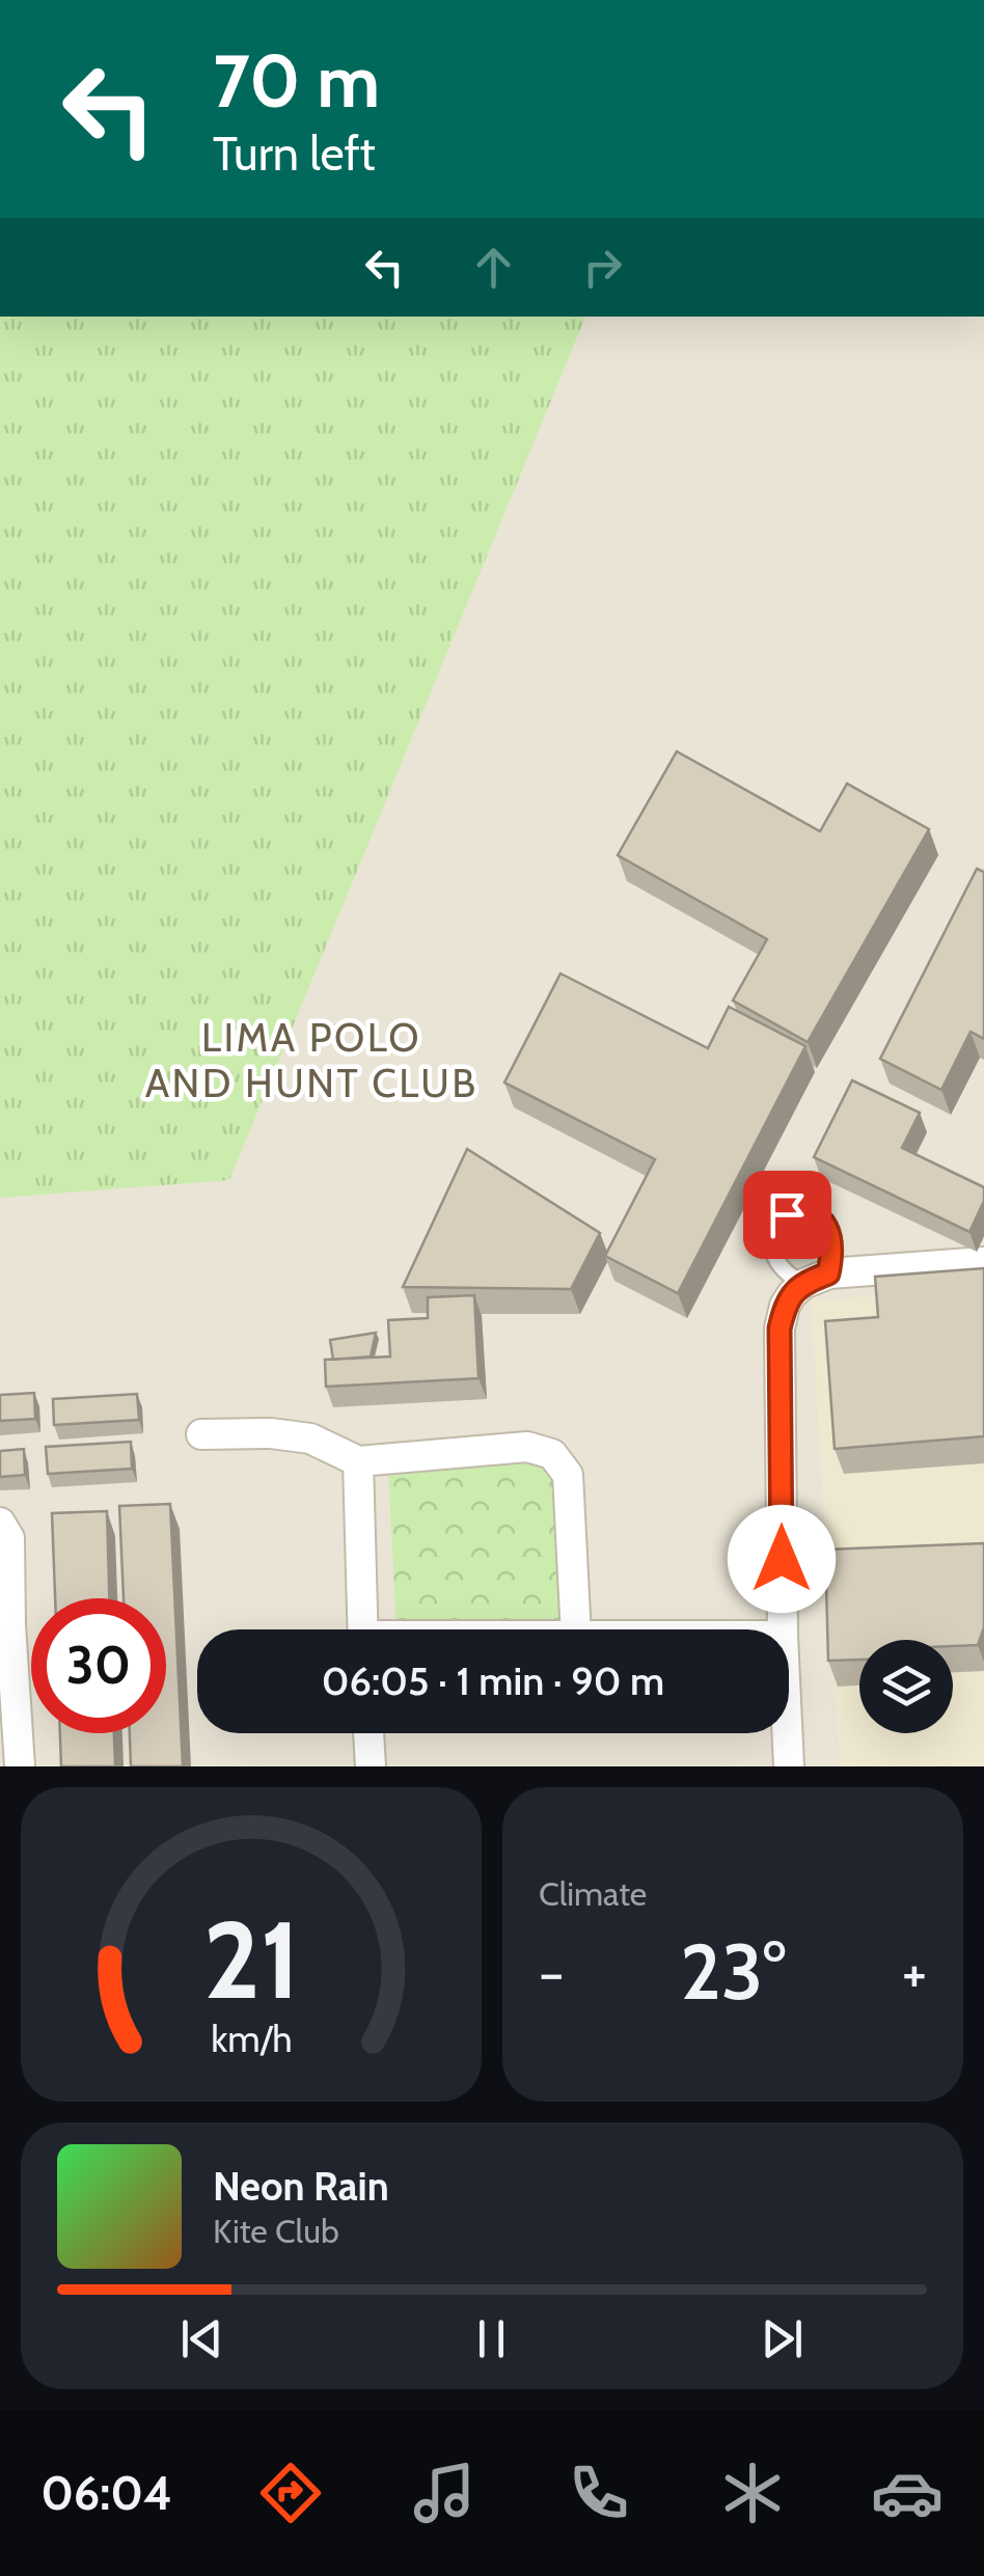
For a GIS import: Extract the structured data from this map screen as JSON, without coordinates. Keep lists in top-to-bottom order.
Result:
{
  "districts": ["LIMA POLO AND HUNT CLUB"],
  "page": {
    "turn": ["70 m", "Turn left"],
    "limit": "30",
    "trip": "06:05 · 1 min · 90 m",
    "tile": "Climate",
    "heat": ["−", "23°", "+"],
    "song": ["Neon Rain", "Kite Club"],
    "tabs": "06:04",
    "gauge": ["21", "km/h"]
  }
}
